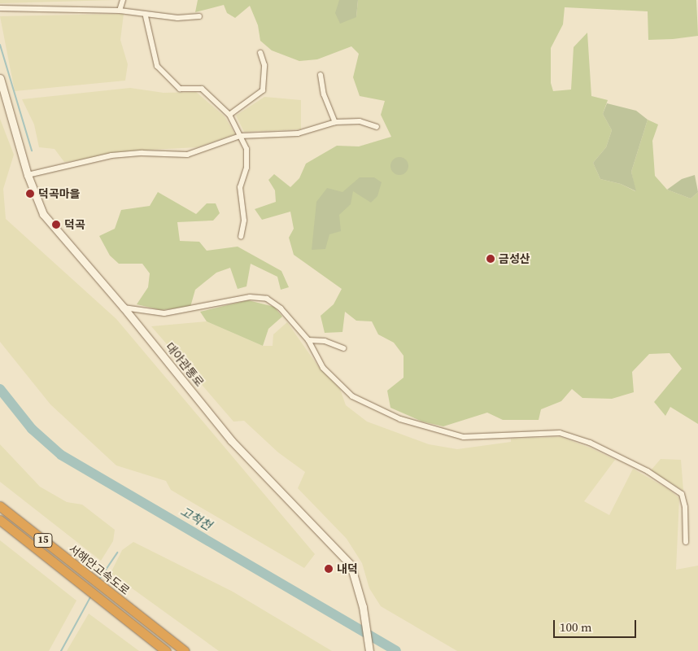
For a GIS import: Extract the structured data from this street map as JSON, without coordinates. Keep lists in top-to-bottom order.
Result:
{
  "streets": {
    "highway": ["15", "서해안고속도로"],
    "main road": ["대야관통로"]
  },
  "water": ["고척천"],
  "places": [
    "덕곡마을",
    "덕곡",
    "금성산",
    "내덕"
  ],
  "scale_bar": "100 m"
}
